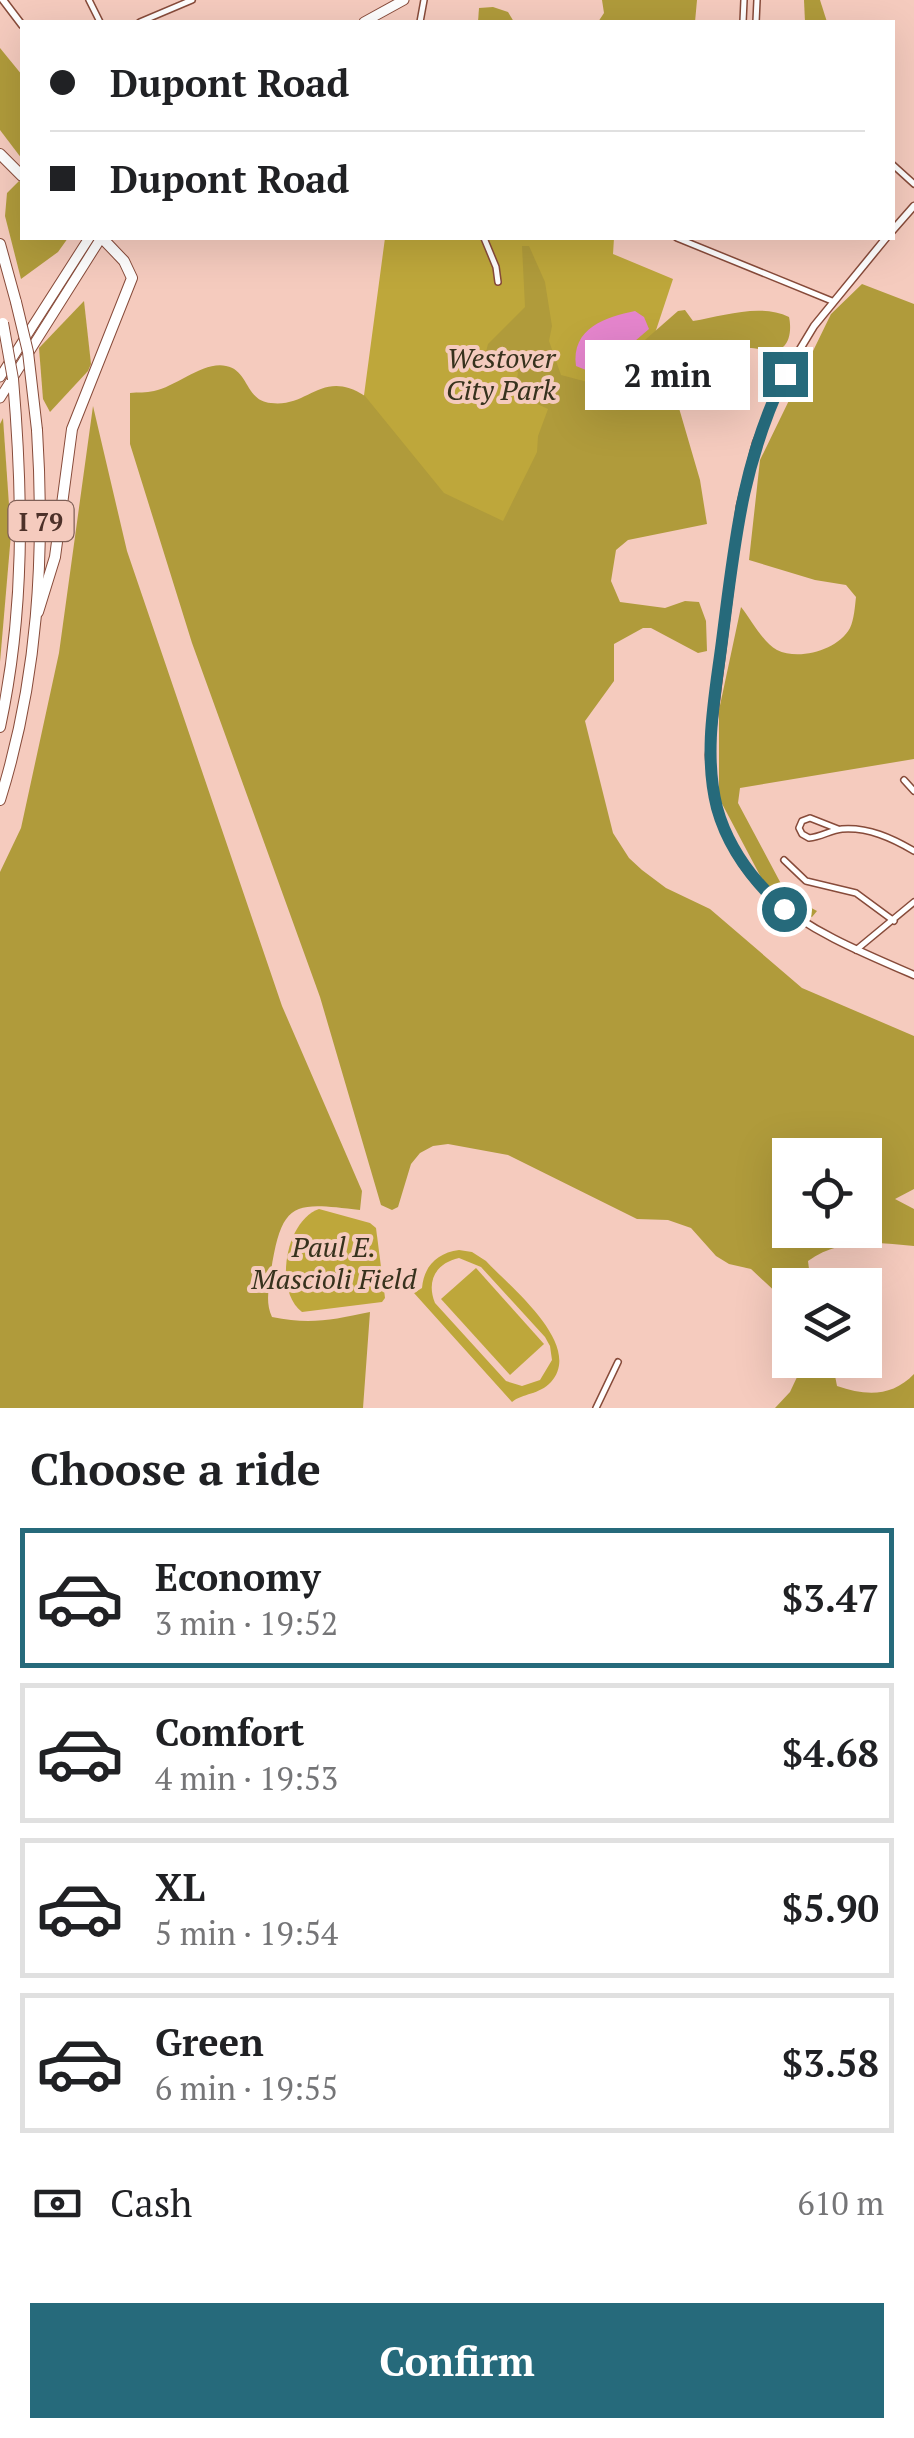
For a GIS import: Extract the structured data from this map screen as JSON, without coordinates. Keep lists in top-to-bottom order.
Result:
{
  "streets": {
    "highway": ["I 79"]
  },
  "parks": ["Westover City Park", "Paul E. Mascioli Field"],
  "page": {
    "banner": ["Dupont Road", "Dupont Road"],
    "bubble": "2 min",
    "heading": "Choose a ride",
    "list": [
      {
        "name": "Economy",
        "note": "3 min · 19:52",
        "value": "$3.47"
      },
      {
        "name": "Comfort",
        "note": "4 min · 19:53",
        "value": "$4.68"
      },
      {
        "name": "XL",
        "note": "5 min · 19:54",
        "value": "$5.90"
      },
      {
        "name": "Green",
        "note": "6 min · 19:55",
        "value": "$3.58"
      }
    ],
    "pay": ["Cash", "610 m"],
    "buttons": "Confirm"
  }
}
